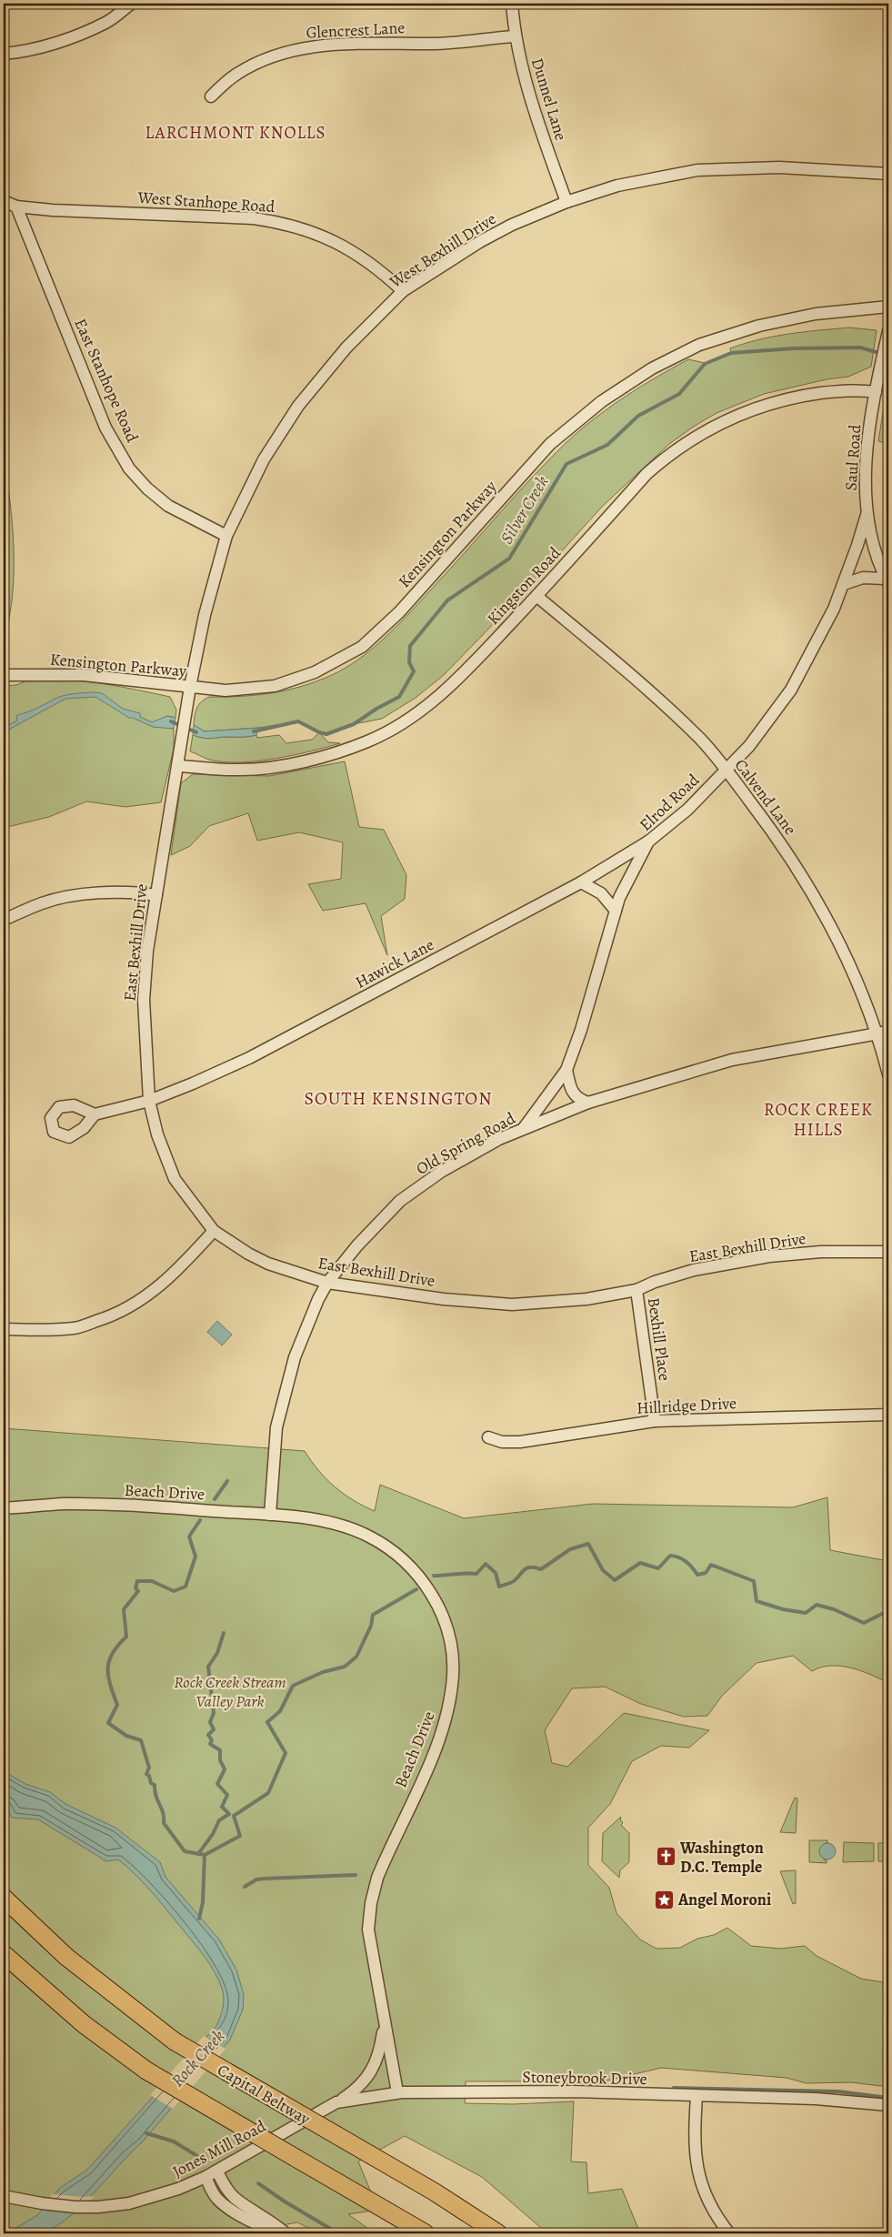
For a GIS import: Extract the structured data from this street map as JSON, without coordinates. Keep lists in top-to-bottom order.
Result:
{
  "streets": {
    "highway": ["Capital Beltway"],
    "street": [
      "Glencrest Lane",
      "Dunnel Lane",
      "West Stanhope Road",
      "West Bexhill Drive",
      "East Stanhope Road",
      "Saul Road",
      "Kensington Parkway",
      "Kingston Road",
      "Calvend Lane",
      "Elrod Road",
      "East Bexhill Drive",
      "Hawick Lane",
      "Old Spring Road",
      "Bexhill Place",
      "Hillridge Drive",
      "Beach Drive",
      "Stoneybrook Drive",
      "Jones Mill Road"
    ]
  },
  "crossings": [
    ["Glencrest Lane", "Dunnel Lane"],
    ["Dunnel Lane", "West Bexhill Drive"],
    ["West Stanhope Road", "West Bexhill Drive"],
    ["West Stanhope Road", "East Stanhope Road"],
    ["West Bexhill Drive", "East Stanhope Road"],
    ["West Bexhill Drive", "Kensington Parkway"],
    ["West Bexhill Drive", "Kingston Road"],
    ["West Bexhill Drive", "East Bexhill Drive"],
    ["Saul Road", "Kingston Road"],
    ["Saul Road", "Elrod Road"],
    ["Kingston Road", "Calvend Lane"],
    ["Kingston Road", "East Bexhill Drive"],
    ["Calvend Lane", "Elrod Road"],
    ["Calvend Lane", "Old Spring Road"],
    ["Elrod Road", "Hawick Lane"],
    ["Elrod Road", "Old Spring Road"],
    ["East Bexhill Drive", "Hawick Lane"],
    ["East Bexhill Drive", "Old Spring Road"],
    ["East Bexhill Drive", "Bexhill Place"],
    ["Old Spring Road", "Beach Drive"],
    ["Bexhill Place", "Hillridge Drive"],
    ["Beach Drive", "Stoneybrook Drive"],
    ["Stoneybrook Drive", "Jones Mill Road"]
  ],
  "districts": ["LARCHMONT KNOLLS", "SOUTH KENSINGTON", "ROCK CREEK HILLS"],
  "water": ["Silver Creek", "Rock Creek"],
  "parks": ["Rock Creek Stream Valley Park"],
  "places": {
    "church": ["Washington D.C. Temple"],
    "place": ["Angel Moroni"]
  }
}
